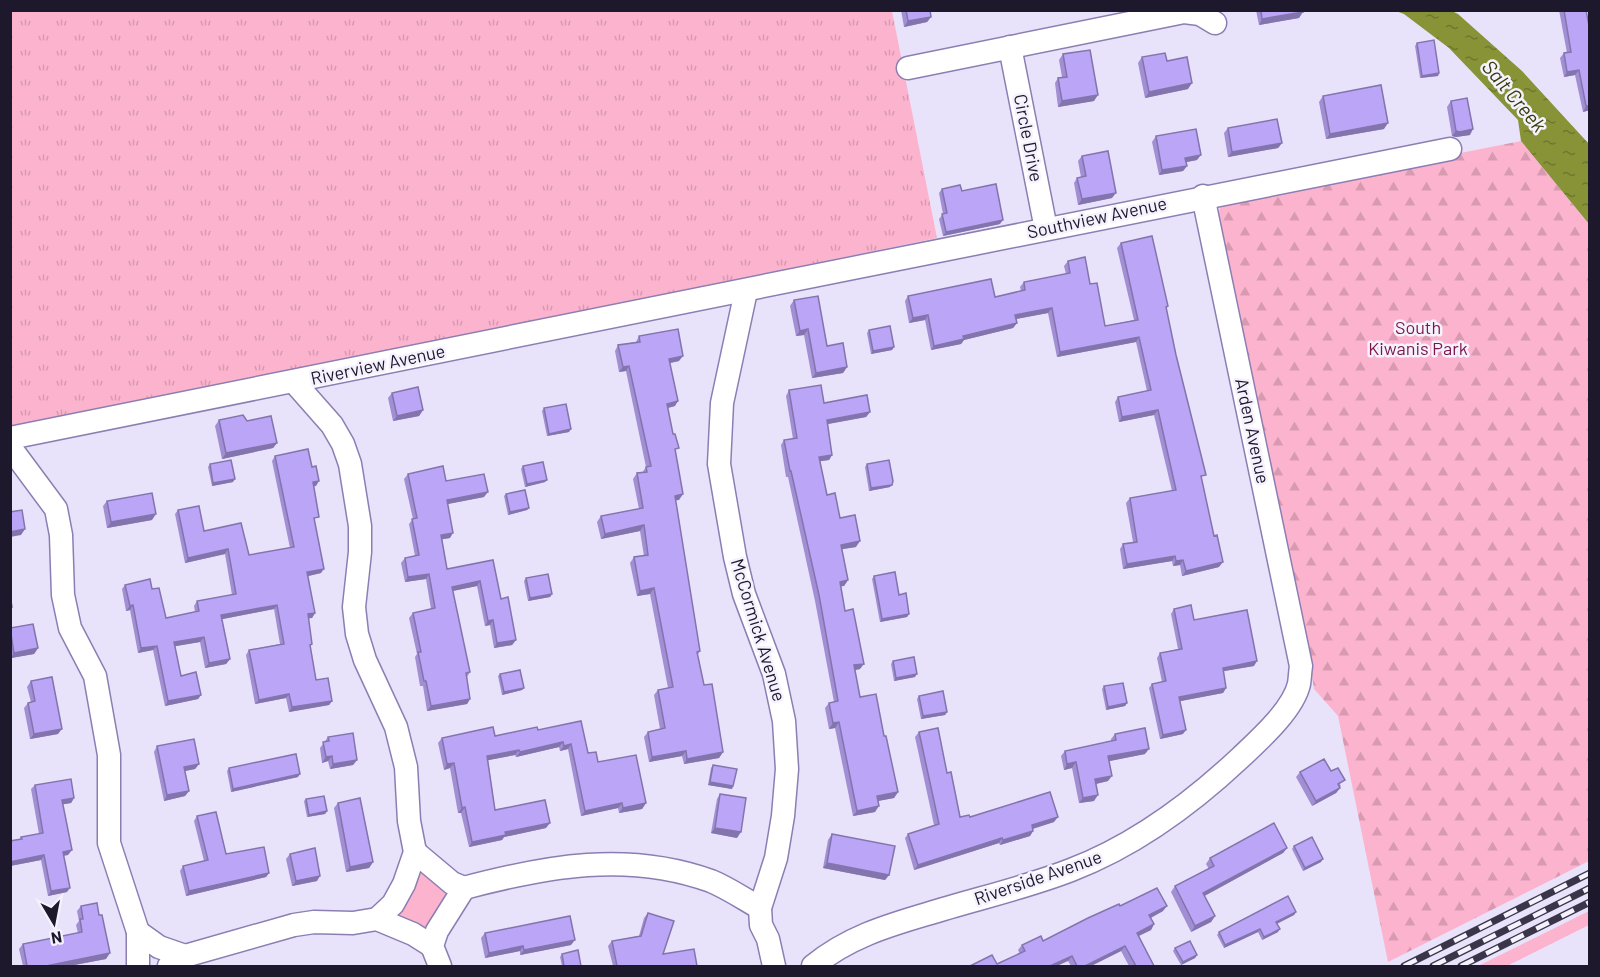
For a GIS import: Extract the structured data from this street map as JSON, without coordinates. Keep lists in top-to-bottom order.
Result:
{
  "streets": {
    "street": [
      "Circle Drive",
      "Southview Avenue",
      "Riverview Avenue",
      "Arden Avenue",
      "McCormick Avenue",
      "Riverside Avenue"
    ]
  },
  "crossings": [
    ["Circle Drive", "Southview Avenue"],
    ["Southview Avenue", "Riverview Avenue"],
    ["Southview Avenue", "Arden Avenue"],
    ["Southview Avenue", "McCormick Avenue"],
    ["Riverview Avenue", "McCormick Avenue"],
    ["Arden Avenue", "Riverside Avenue"]
  ],
  "water": ["Salt Creek"],
  "parks": ["South Kiwanis Park"],
  "north": "bottom"
}
